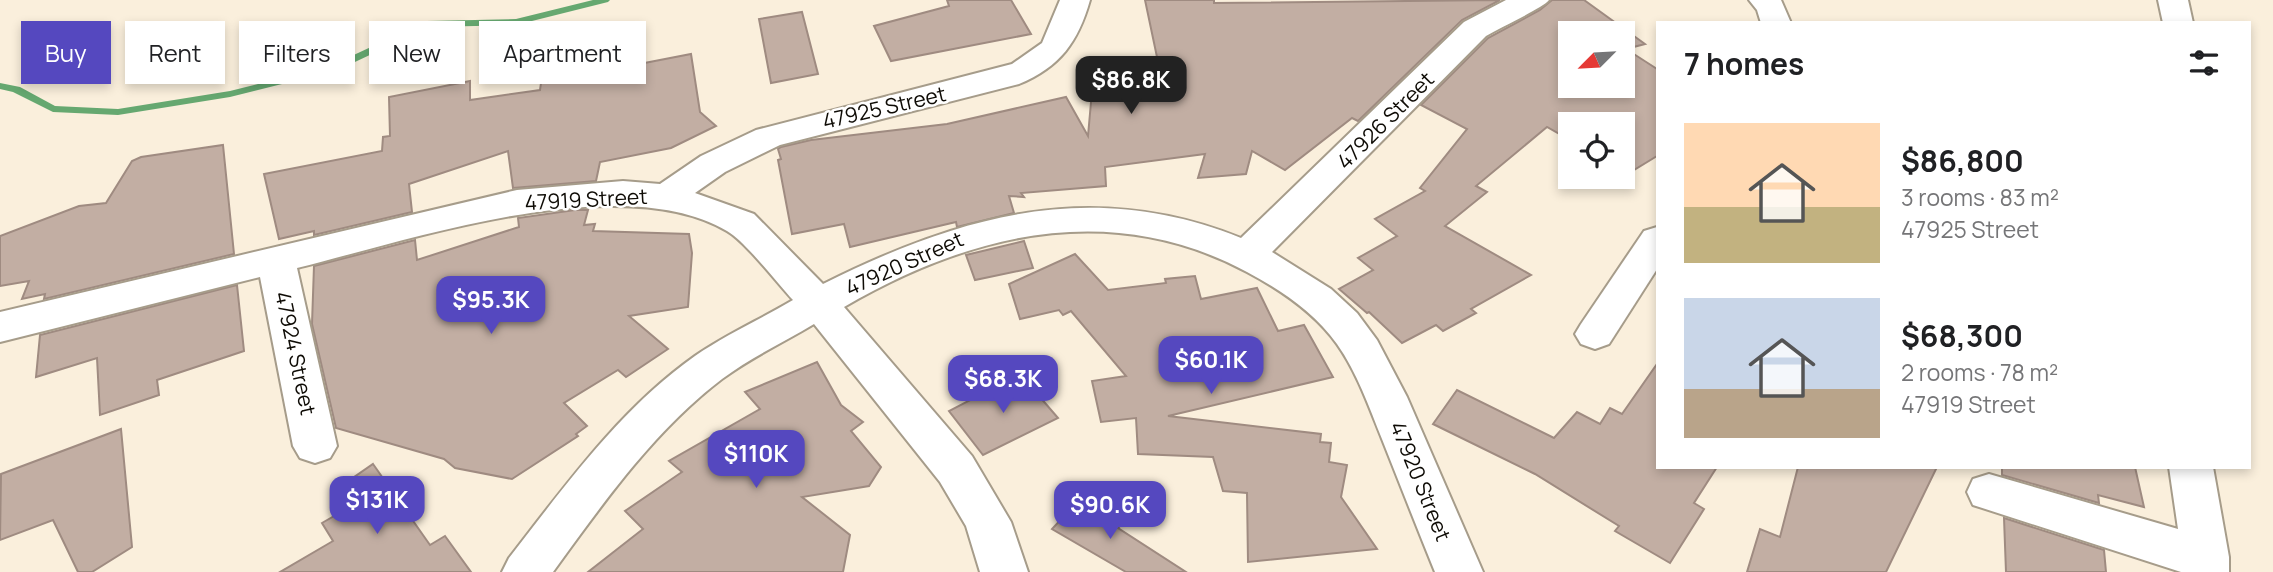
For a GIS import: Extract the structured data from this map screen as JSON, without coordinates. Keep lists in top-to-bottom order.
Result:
{
  "streets": {
    "street": [
      "47925 Street",
      "47926 Street",
      "47919 Street",
      "47920 Street",
      "47924 Street"
    ]
  },
  "crossings": [
    ["47925 Street", "47919 Street"],
    ["47926 Street", "47920 Street"],
    ["47919 Street", "47920 Street"],
    ["47919 Street", "47924 Street"]
  ],
  "north": "bottom left",
  "page": {
    "chip": [
      "Buy",
      "Rent",
      "Filters",
      "New",
      "Apartment"
    ],
    "heading": "7 homes",
    "price": [
      "$86.8K",
      "$95.3K",
      "$60.1K",
      "$68.3K",
      "$110K",
      "$131K",
      "$90.6K"
    ],
    "list": [
      {
        "name": "$86,800",
        "note": "3 rooms · 83 m² · 47925 Street"
      },
      {
        "name": "$68,300",
        "note": "2 rooms · 78 m² · 47919 Street"
      }
    ]
  }
}
